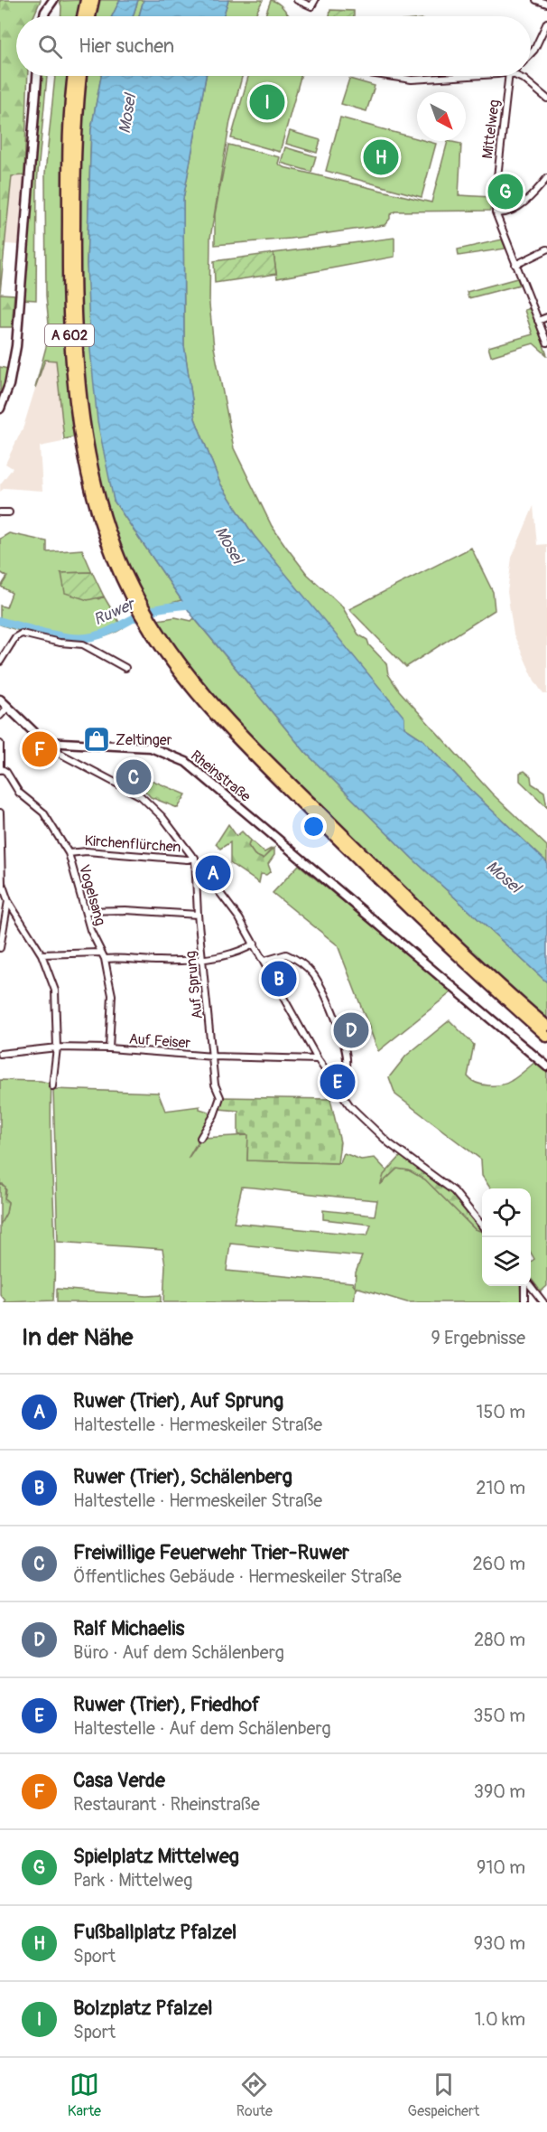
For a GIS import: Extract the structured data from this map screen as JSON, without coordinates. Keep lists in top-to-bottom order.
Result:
{
  "streets": {
    "highway": ["A 602"],
    "main road": ["Rheinstraße"],
    "street": [
      "Mittelweg",
      "Kirchenflürchen",
      "Vogelsang",
      "Auf Sprung",
      "Auf Feiser"
    ]
  },
  "crossings": [
    ["Kirchenflürchen", "Vogelsang"],
    ["Kirchenflürchen", "Auf Sprung"],
    ["Vogelsang", "Auf Feiser"],
    ["Auf Sprung", "Auf Feiser"]
  ],
  "water": ["Mosel", "Ruwer"],
  "places": {
    "shop": ["Zeltinger"]
  },
  "north": "bottom right",
  "page": {
    "search": "Hier suchen",
    "pins": [
      "I",
      "H",
      "G",
      "F",
      "C",
      "A",
      "B",
      "D",
      "E"
    ],
    "heading": ["In der Nähe", "9 Ergebnisse"],
    "list": [
      {
        "mark": "A",
        "name": "Ruwer (Trier), Auf Sprung",
        "note": "Haltestelle · Hermeskeiler Straße",
        "value": "150 m"
      },
      {
        "mark": "B",
        "name": "Ruwer (Trier), Schälenberg",
        "note": "Haltestelle · Hermeskeiler Straße",
        "value": "210 m"
      },
      {
        "mark": "C",
        "name": "Freiwillige Feuerwehr Trier-Ruwer",
        "note": "Öffentliches Gebäude · Hermeskeiler Straße",
        "value": "260 m"
      },
      {
        "mark": "D",
        "name": "Ralf Michaelis",
        "note": "Büro · Auf dem Schälenberg",
        "value": "280 m"
      },
      {
        "mark": "E",
        "name": "Ruwer (Trier), Friedhof",
        "note": "Haltestelle · Auf dem Schälenberg",
        "value": "350 m"
      },
      {
        "mark": "F",
        "name": "Casa Verde",
        "note": "Restaurant · Rheinstraße",
        "value": "390 m"
      },
      {
        "mark": "G",
        "name": "Spielplatz Mittelweg",
        "note": "Park · Mittelweg",
        "value": "910 m"
      },
      {
        "mark": "H",
        "name": "Fußballplatz Pfalzel",
        "note": "Sport",
        "value": "930 m"
      },
      {
        "mark": "I",
        "name": "Bolzplatz Pfalzel",
        "note": "Sport",
        "value": "1.0 km"
      }
    ],
    "nav": ["Karte", "Route", "Gespeichert"]
  }
}
